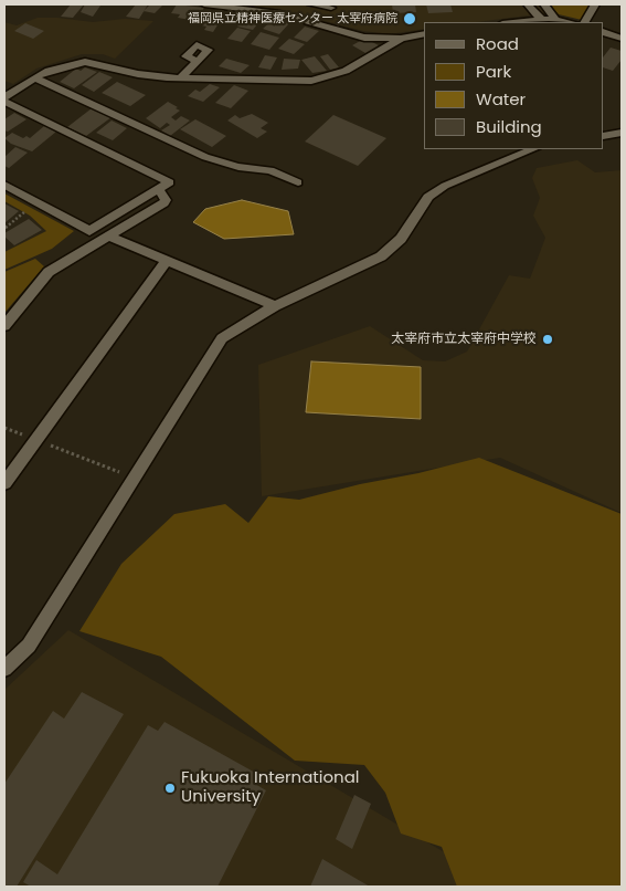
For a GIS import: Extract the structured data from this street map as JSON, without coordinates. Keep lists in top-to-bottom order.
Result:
{
  "places": ["福岡県立精神医療センター 太宰府病院", "太宰府市立太宰府中学校", "Fukuoka International University"],
  "legend": [
    "Road",
    "Park",
    "Water",
    "Building"
  ]
}
